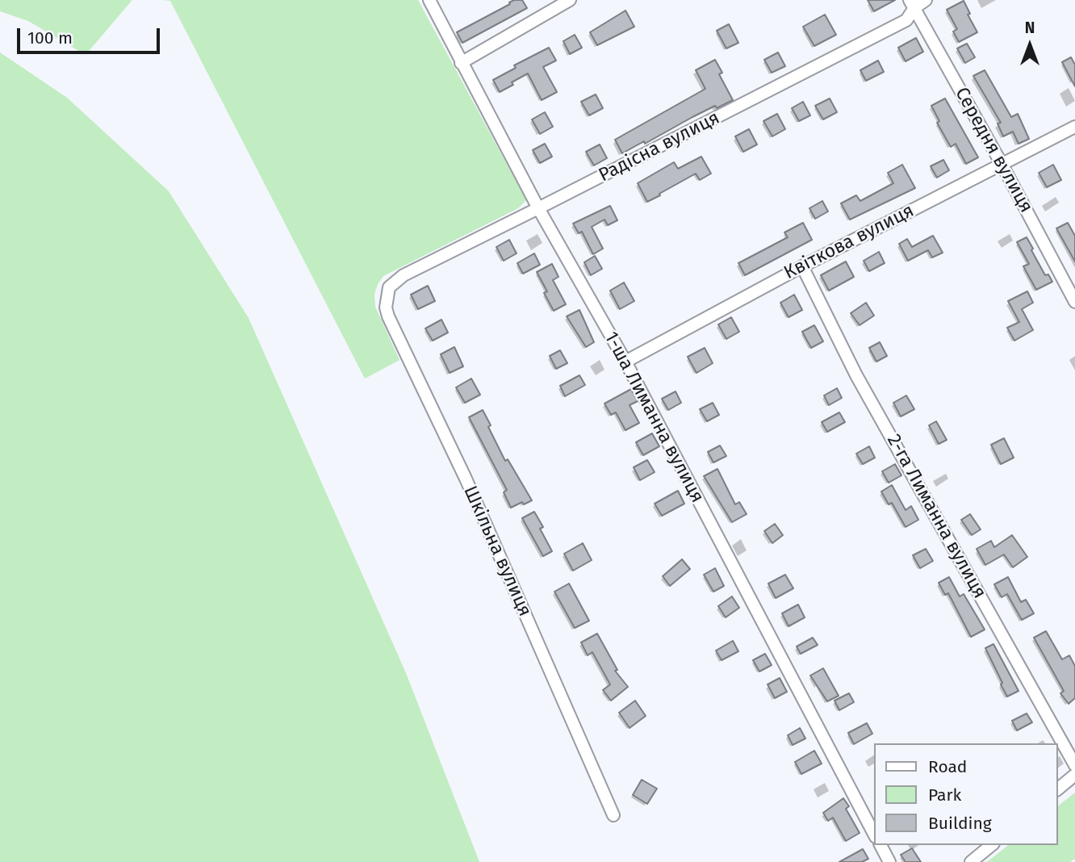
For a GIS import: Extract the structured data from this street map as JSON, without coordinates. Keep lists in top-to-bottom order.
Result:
{
  "streets": {
    "street": [
      "Радісна вулиця",
      "Середня вулиця",
      "Квіткова вулиця",
      "1-ша Лиманна вулиця",
      "2-га Лиманна вулиця",
      "Шкільна вулиця"
    ]
  },
  "crossings": [
    ["Радісна вулиця", "Середня вулиця"],
    ["Радісна вулиця", "1-ша Лиманна вулиця"],
    ["Радісна вулиця", "Шкільна вулиця"],
    ["Середня вулиця", "Квіткова вулиця"],
    ["Квіткова вулиця", "1-ша Лиманна вулиця"],
    ["Квіткова вулиця", "2-га Лиманна вулиця"]
  ],
  "legend": ["Road", "Park", "Building"],
  "scale_bar": "100 m",
  "north": "top"
}
